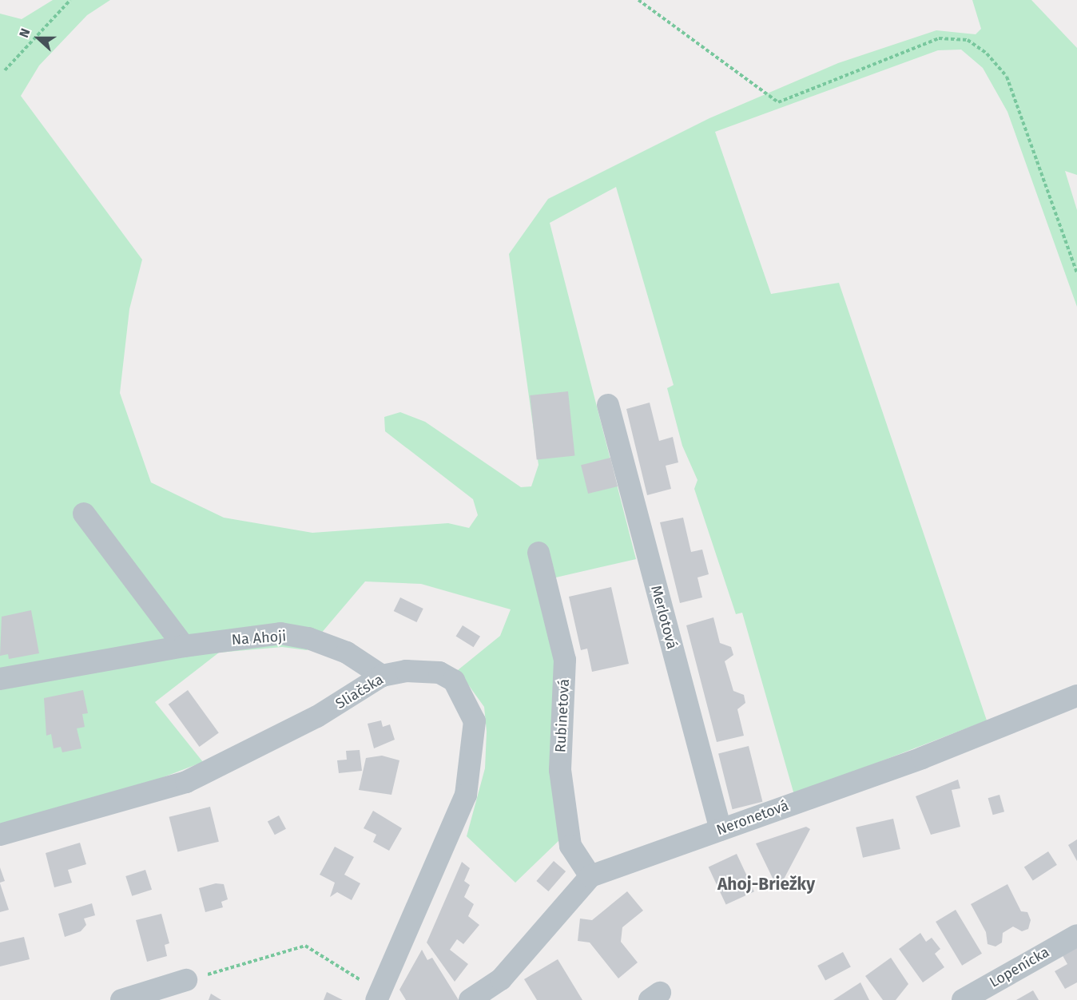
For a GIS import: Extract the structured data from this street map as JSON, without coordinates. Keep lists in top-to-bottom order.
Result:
{
  "streets": {
    "street": [
      "Merlotová",
      "Na Ahoji",
      "Sliačska",
      "Rubinetová",
      "Neronetová",
      "Lopenícka"
    ]
  },
  "crossings": [
    ["Merlotová", "Neronetová"],
    ["Na Ahoji", "Sliačska"],
    ["Rubinetová", "Neronetová"]
  ],
  "districts": ["Ahoj-Briežky"],
  "north": "left"
}
